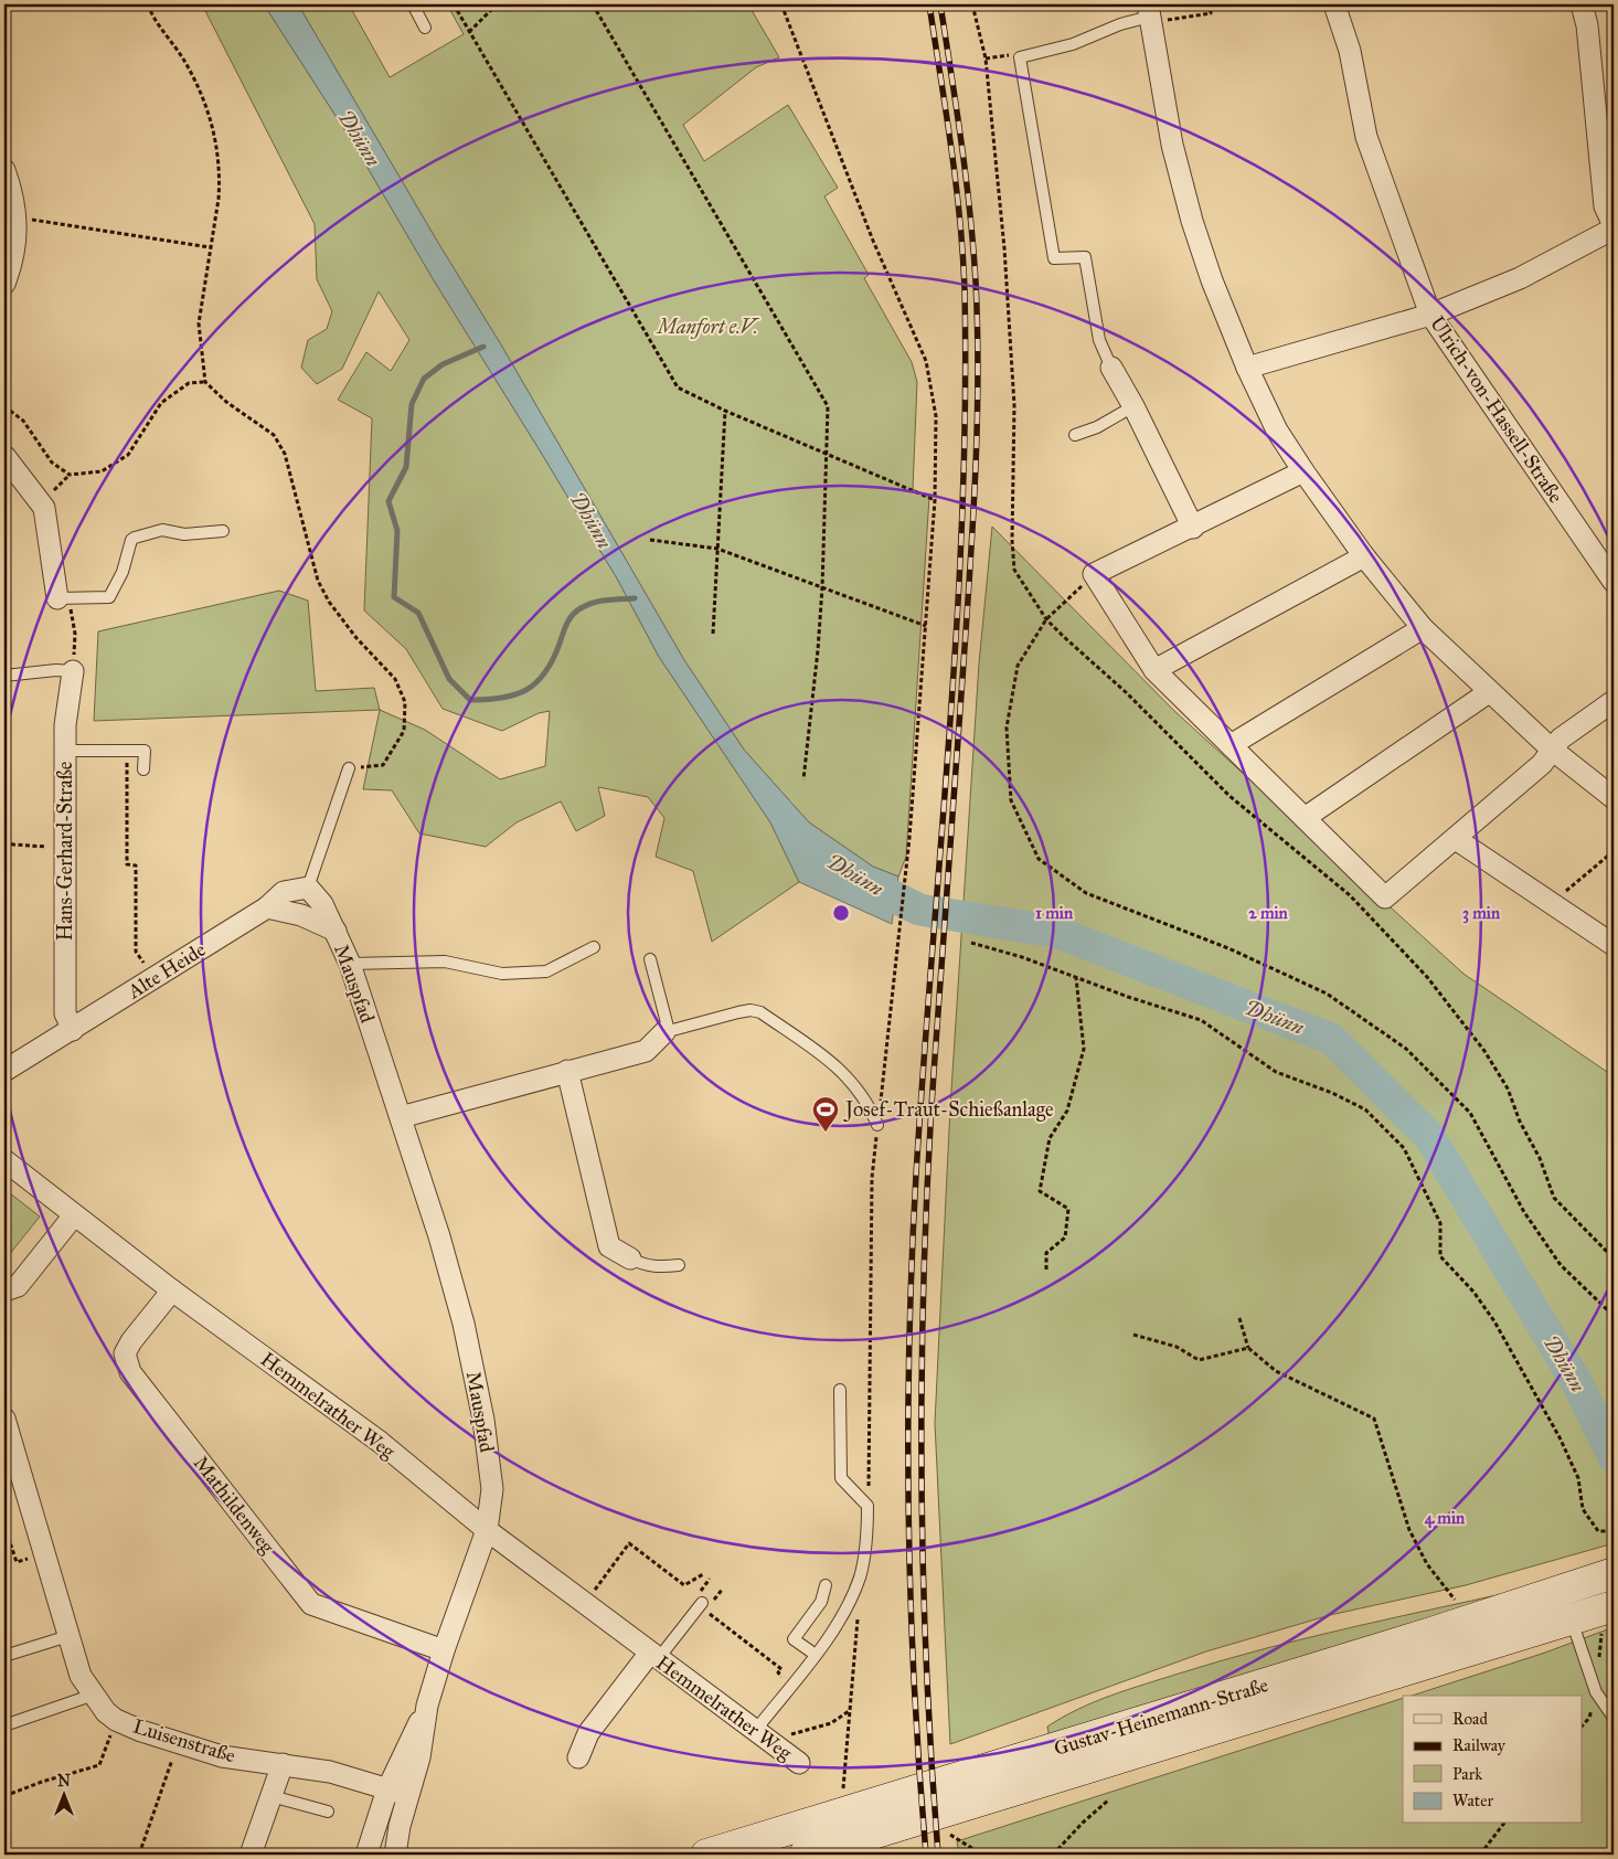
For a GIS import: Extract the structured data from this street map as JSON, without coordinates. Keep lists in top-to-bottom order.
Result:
{
  "streets": {
    "main road": ["Gustav-Heinemann-Straße"],
    "street": [
      "Ulrich-von-Hassell-Straße",
      "Hans-Gerhard-Straße",
      "Alte Heide",
      "Mauspfad",
      "Hemmelrather Weg",
      "Mathildenweg",
      "Luisenstraße"
    ]
  },
  "crossings": [
    ["Hans-Gerhard-Straße", "Alte Heide"],
    ["Mauspfad", "Hemmelrather Weg"],
    ["Mauspfad", "Mathildenweg"],
    ["Mauspfad", "Luisenstraße"],
    ["Hemmelrather Weg", "Mathildenweg"]
  ],
  "water": ["Dhünn"],
  "parks": ["Manfort e.V."],
  "places": {
    "sports": ["Josef-Traut-Schießanlage"]
  },
  "legend": [
    "Road",
    "Railway",
    "Park",
    "Water"
  ],
  "north": "top",
  "rings": [
    "1 min",
    "2 min",
    "3 min",
    "4 min"
  ]
}
